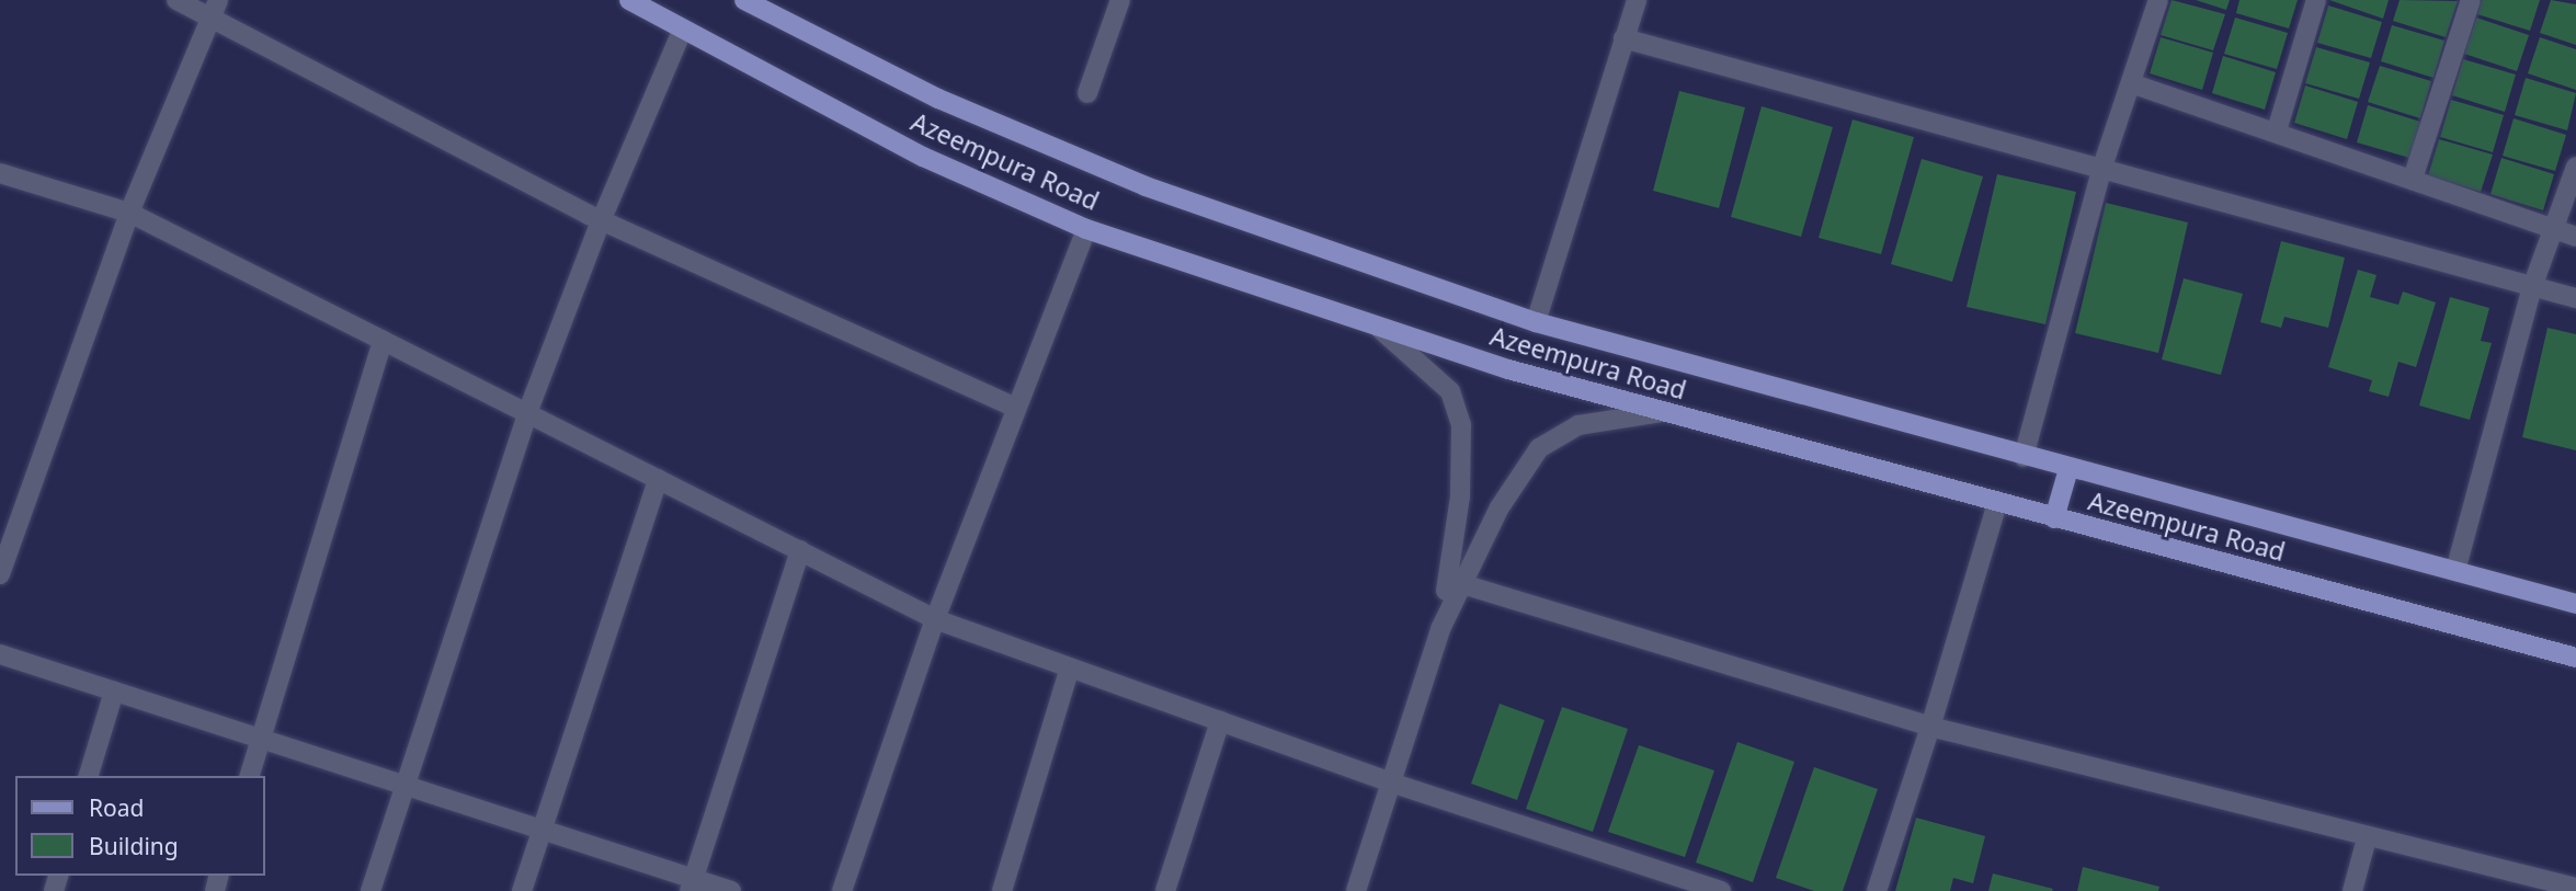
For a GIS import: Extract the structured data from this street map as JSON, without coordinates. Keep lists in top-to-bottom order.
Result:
{
  "streets": {
    "main road": ["Azeempura Road"]
  },
  "legend": ["Road", "Building"]
}
